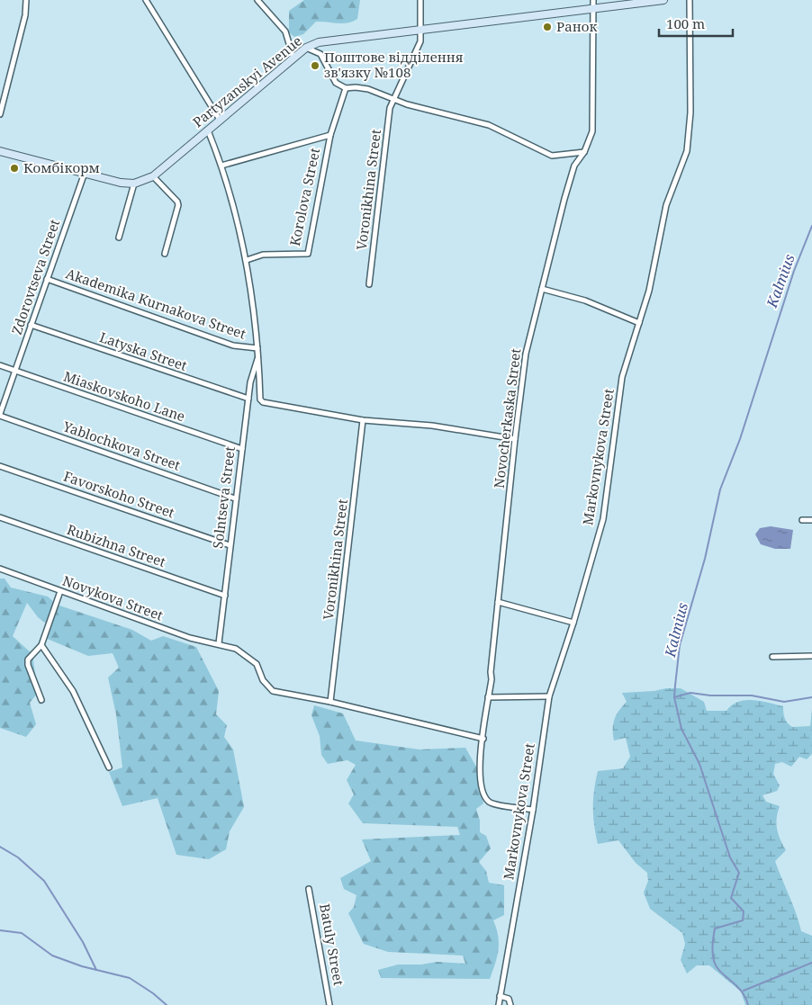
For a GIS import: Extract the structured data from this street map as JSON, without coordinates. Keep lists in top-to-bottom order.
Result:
{
  "streets": {
    "street": [
      "Partyzanskyi Avenue",
      "Voronikhina Street",
      "Korolova Street",
      "Zdorovtseva Street",
      "Akademika Kurnakova Street",
      "Latyska Street",
      "Miaskovskoho Lane",
      "Novocherkaska Street",
      "Yablochkova Street",
      "Markovnykova Street",
      "Favorskoho Street",
      "Solntseva Street",
      "Rubizhna Street",
      "Novykova Street",
      "Batuly Street"
    ]
  },
  "crossings": [
    ["Partyzanskyi Avenue", "Voronikhina Street"],
    ["Partyzanskyi Avenue", "Zdorovtseva Street"],
    ["Partyzanskyi Avenue", "Novocherkaska Street"],
    ["Voronikhina Street", "Novykova Street"],
    ["Zdorovtseva Street", "Akademika Kurnakova Street"],
    ["Zdorovtseva Street", "Latyska Street"],
    ["Zdorovtseva Street", "Miaskovskoho Lane"],
    ["Zdorovtseva Street", "Yablochkova Street"],
    ["Latyska Street", "Solntseva Street"],
    ["Miaskovskoho Lane", "Solntseva Street"],
    ["Novocherkaska Street", "Markovnykova Street"],
    ["Yablochkova Street", "Solntseva Street"],
    ["Favorskoho Street", "Solntseva Street"],
    ["Solntseva Street", "Rubizhna Street"],
    ["Solntseva Street", "Novykova Street"]
  ],
  "water": ["Kalmius"],
  "places": ["Ранок", "Поштове відділення зв'язку №108", "Комбікорм"],
  "scale_bar": "100 m"
}
